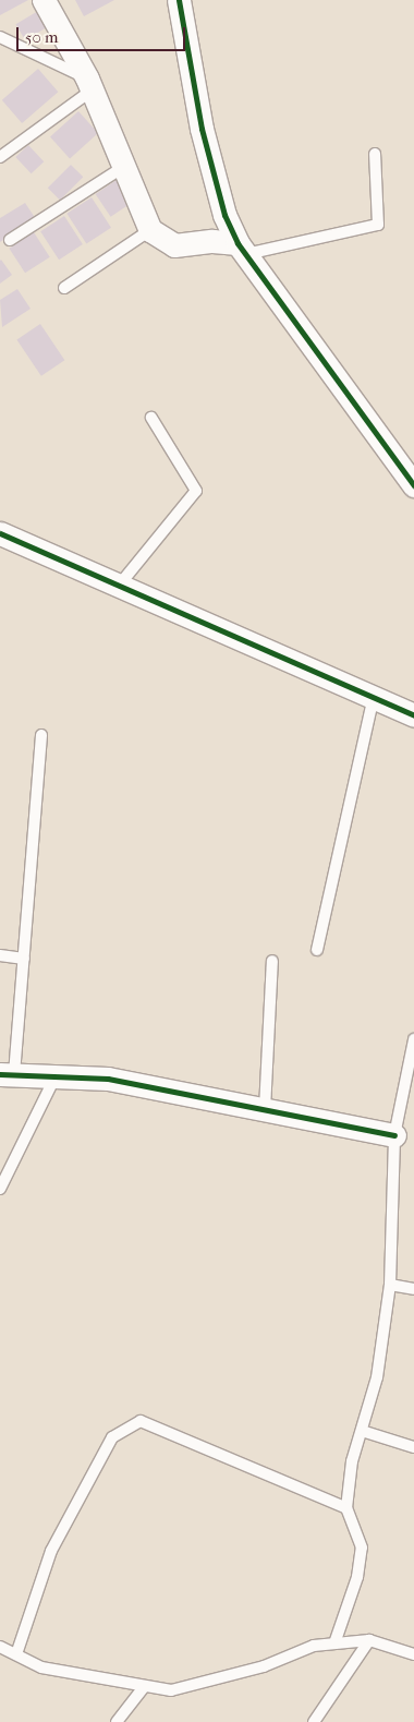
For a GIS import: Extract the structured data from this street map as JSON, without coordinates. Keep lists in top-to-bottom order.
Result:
{
  "scale_bar": "50 m"
}
